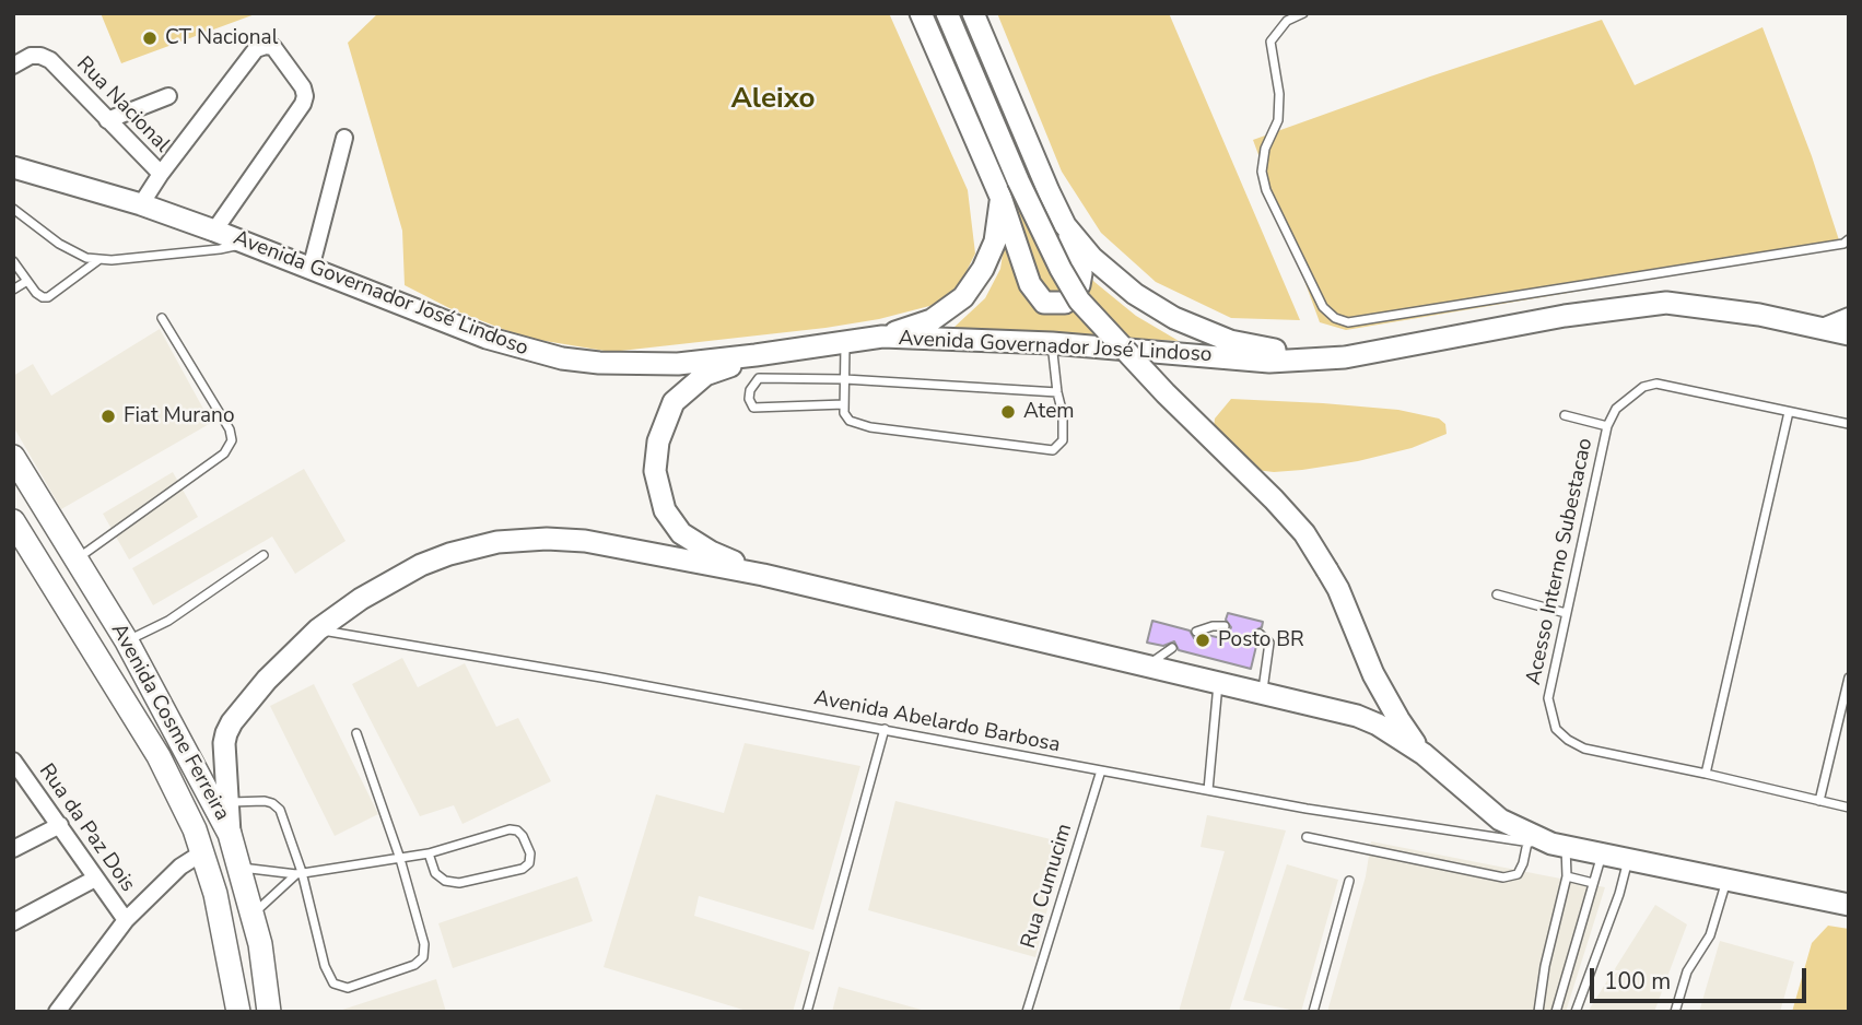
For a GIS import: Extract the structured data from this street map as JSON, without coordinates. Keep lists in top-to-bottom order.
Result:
{
  "streets": {
    "main road": ["Avenida Governador José Lindoso", "Avenida Cosme Ferreira"],
    "street": ["Rua Nacional", "Rua da Paz Dois"],
    "lane": ["Acesso Interno Subestacao", "Avenida Abelardo Barbosa", "Rua Cumucim"]
  },
  "crossings": [
    ["Avenida Abelardo Barbosa", "Rua Cumucim"]
  ],
  "districts": ["Aleixo"],
  "places": [
    "CT Nacional",
    "Atem",
    "Fiat Murano",
    "Posto BR"
  ],
  "scale_bar": "100 m"
}
